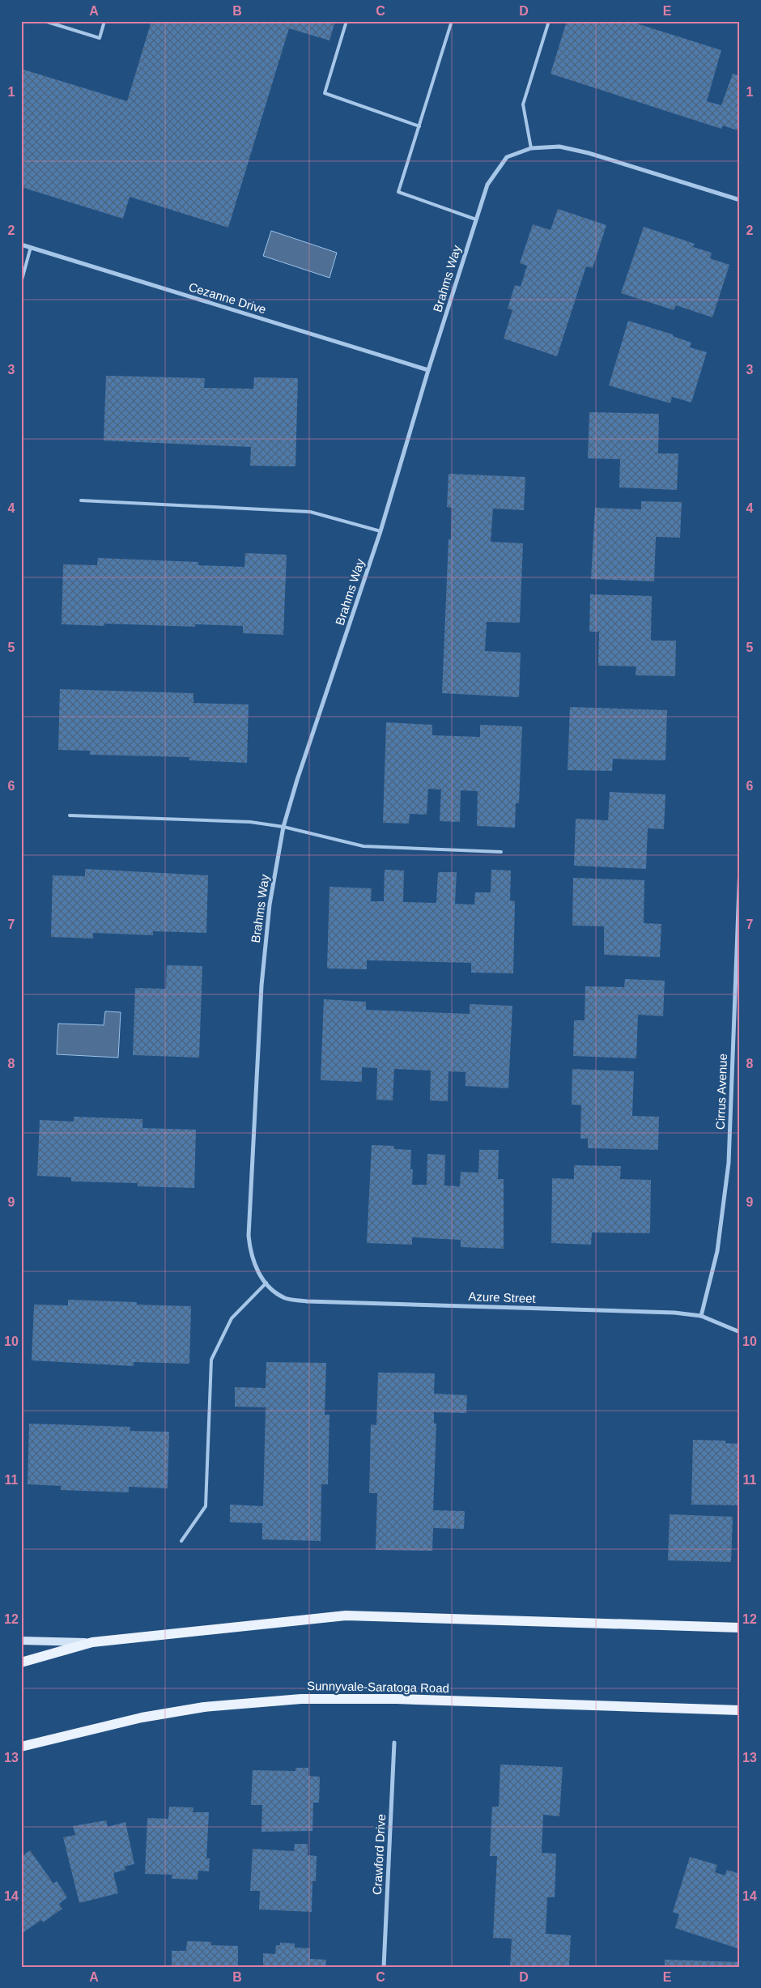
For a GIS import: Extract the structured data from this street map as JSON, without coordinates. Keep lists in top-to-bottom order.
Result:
{
  "streets": {
    "main road": ["Sunnyvale-Saratoga Road"],
    "street": [
      "Brahms Way",
      "Cezanne Drive",
      "Cirrus Avenue",
      "Azure Street",
      "Crawford Drive"
    ]
  },
  "crossings": [
    ["Brahms Way", "Cezanne Drive"],
    ["Brahms Way", "Azure Street"],
    ["Cirrus Avenue", "Azure Street"]
  ],
  "grid": {
    "columns": [
      "A",
      "B",
      "C",
      "D",
      "E"
    ],
    "rows": [
      "1",
      "2",
      "3",
      "4",
      "5",
      "6",
      "7",
      "8",
      "9",
      "10",
      "11",
      "12",
      "13",
      "14"
    ]
  }
}
